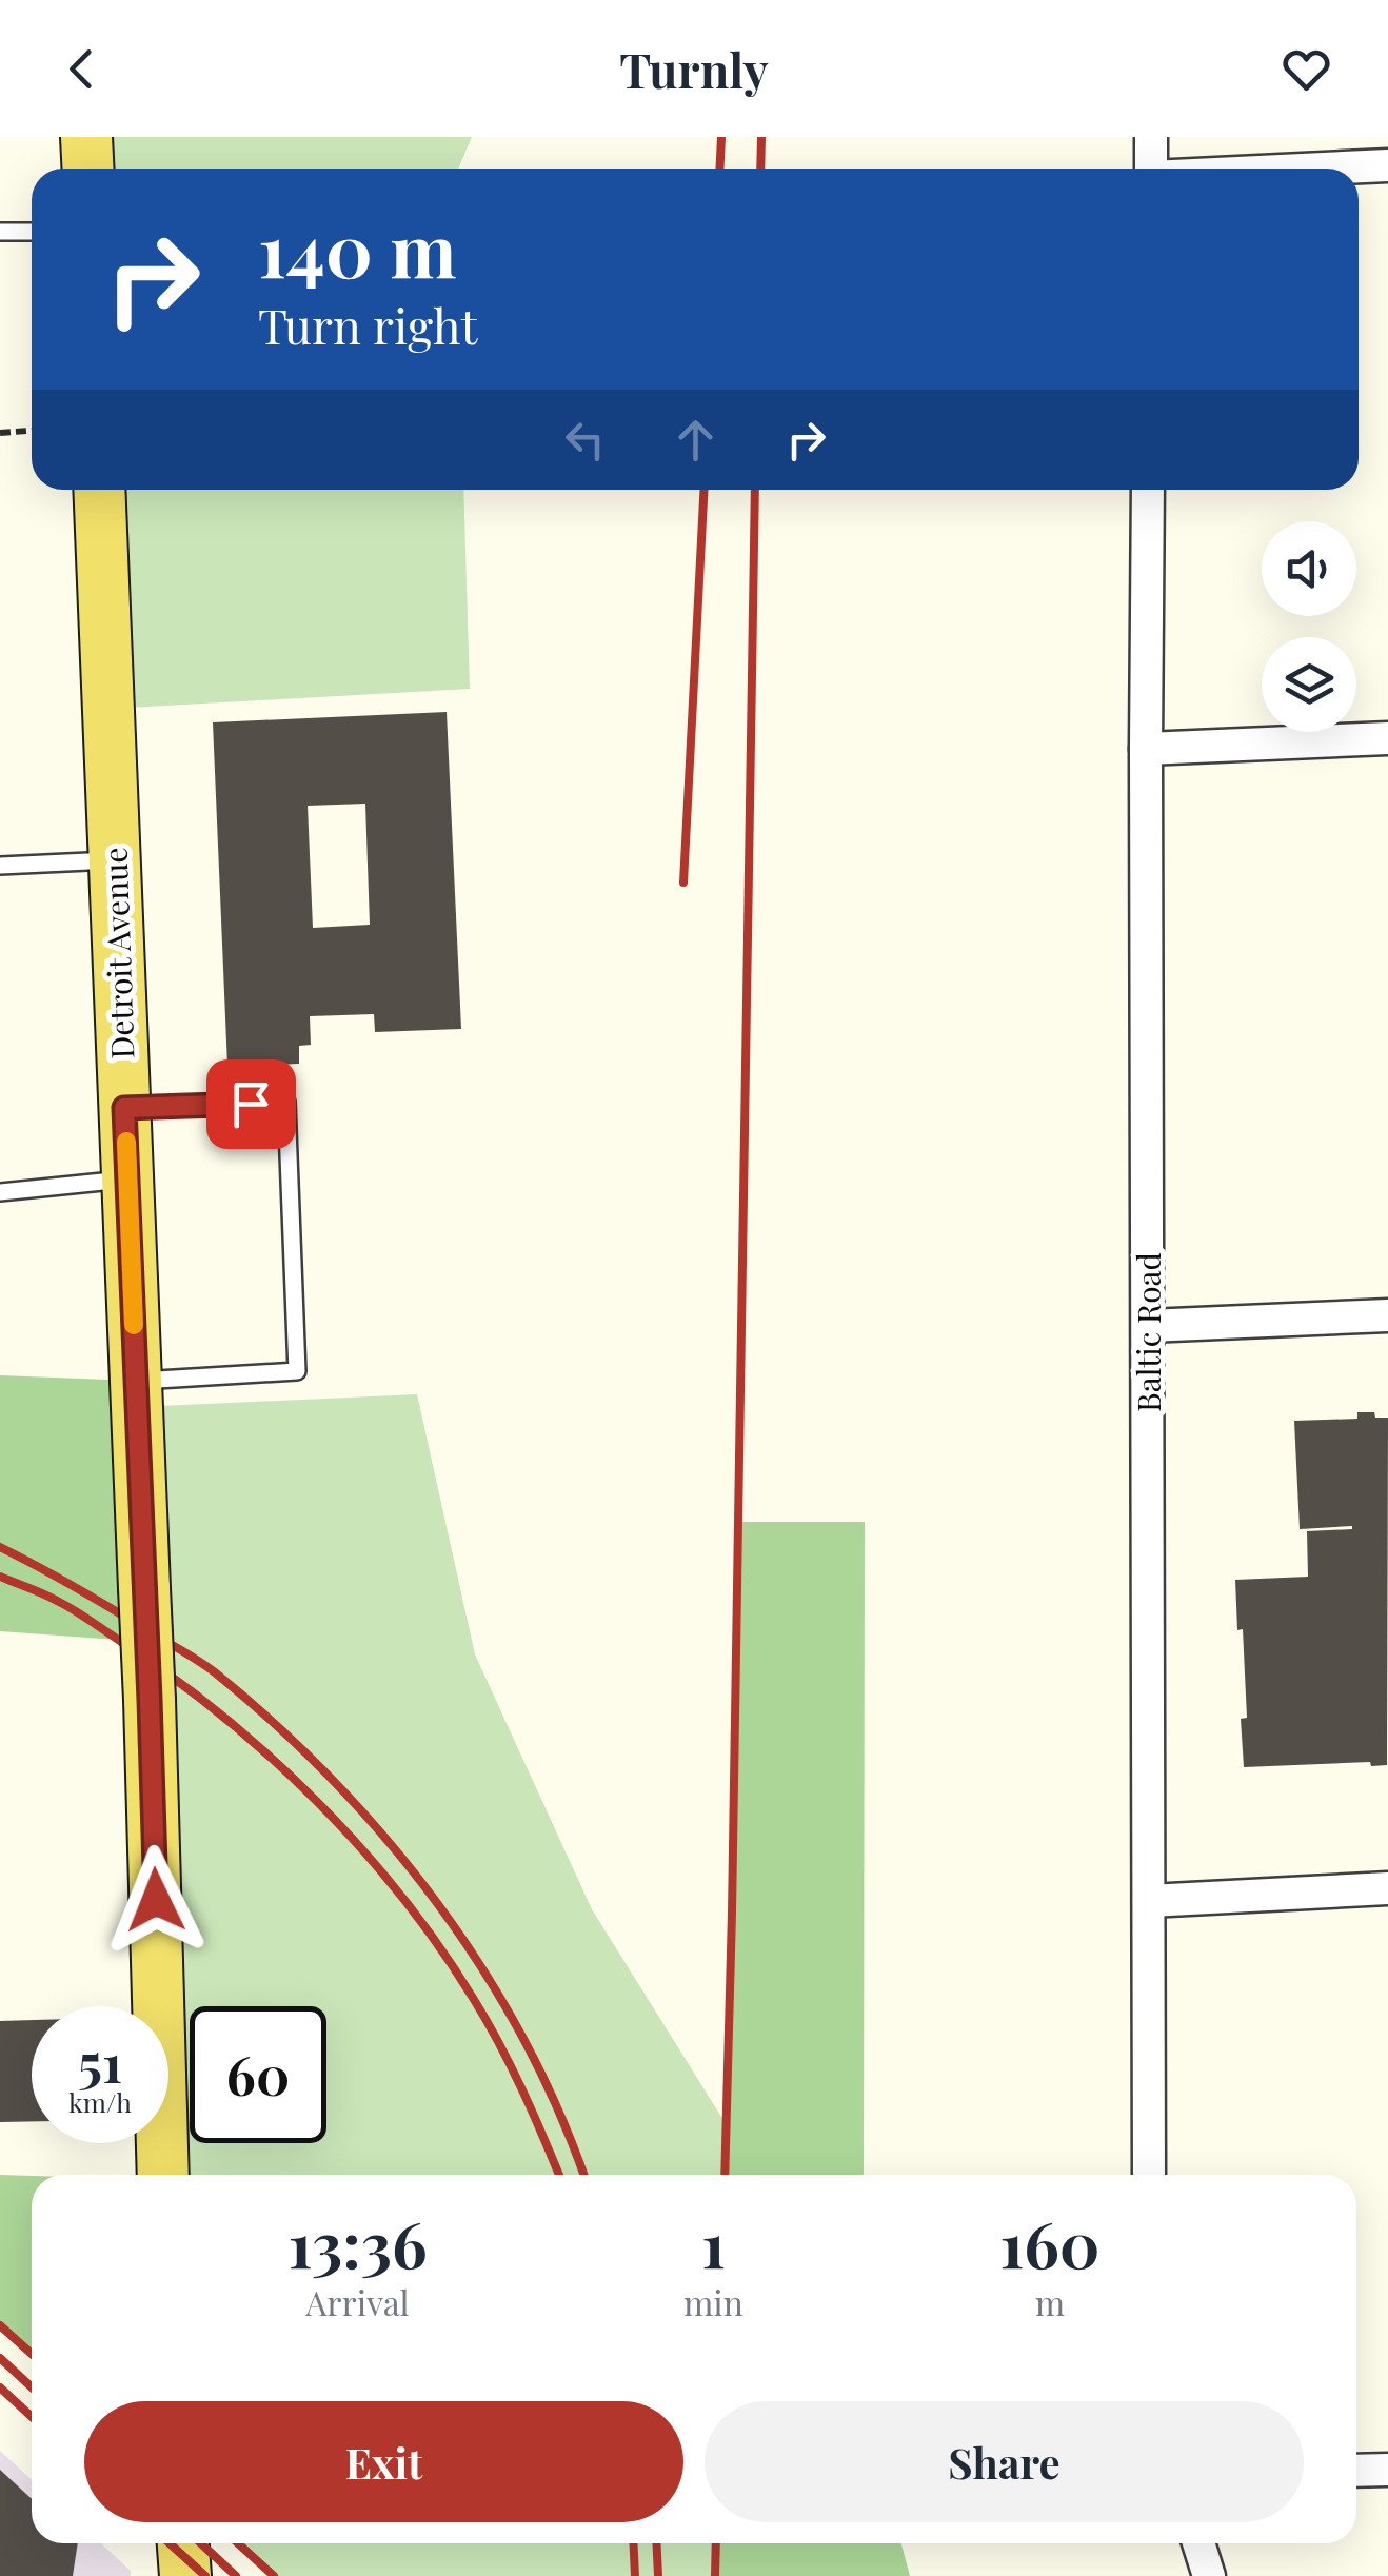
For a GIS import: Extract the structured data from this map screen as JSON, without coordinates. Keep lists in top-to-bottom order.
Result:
{
  "streets": {
    "main road": ["Detroit Avenue"],
    "street": ["Baltic Road"]
  },
  "page": {
    "header": "Turnly",
    "turn": ["140 m", "Turn right"],
    "speed": "51 km/h",
    "limit": "60",
    "eta": [
      "13:36",
      "Arrival",
      "1",
      "min",
      "160",
      "m"
    ],
    "buttons": ["Exit", "Share"]
  }
}
